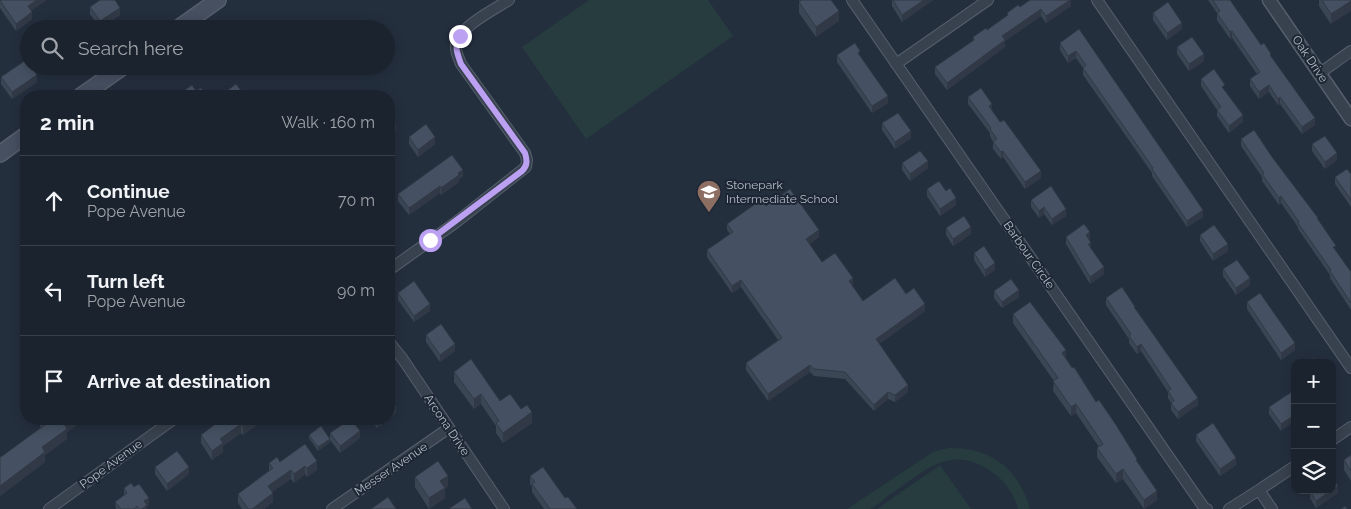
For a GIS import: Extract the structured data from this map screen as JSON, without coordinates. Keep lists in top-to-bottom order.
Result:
{
  "streets": {
    "street": [
      "Oak Drive",
      "Barbour Circle",
      "Arcona Drive",
      "Pope Avenue",
      "Messer Avenue"
    ]
  },
  "crossings": [
    ["Arcona Drive", "Messer Avenue"]
  ],
  "places": {
    "school or university": ["Stonepark Intermediate School"]
  },
  "page": {
    "search": "Search here",
    "heading": ["2 min", "Walk · 160 m"],
    "list": [
      ["Continue", "Pope Avenue", "70 m"],
      ["Turn left", "Pope Avenue", "90 m"],
      "Arrive at destination"
    ],
    "map_buttons": ["+", "−"]
  }
}
